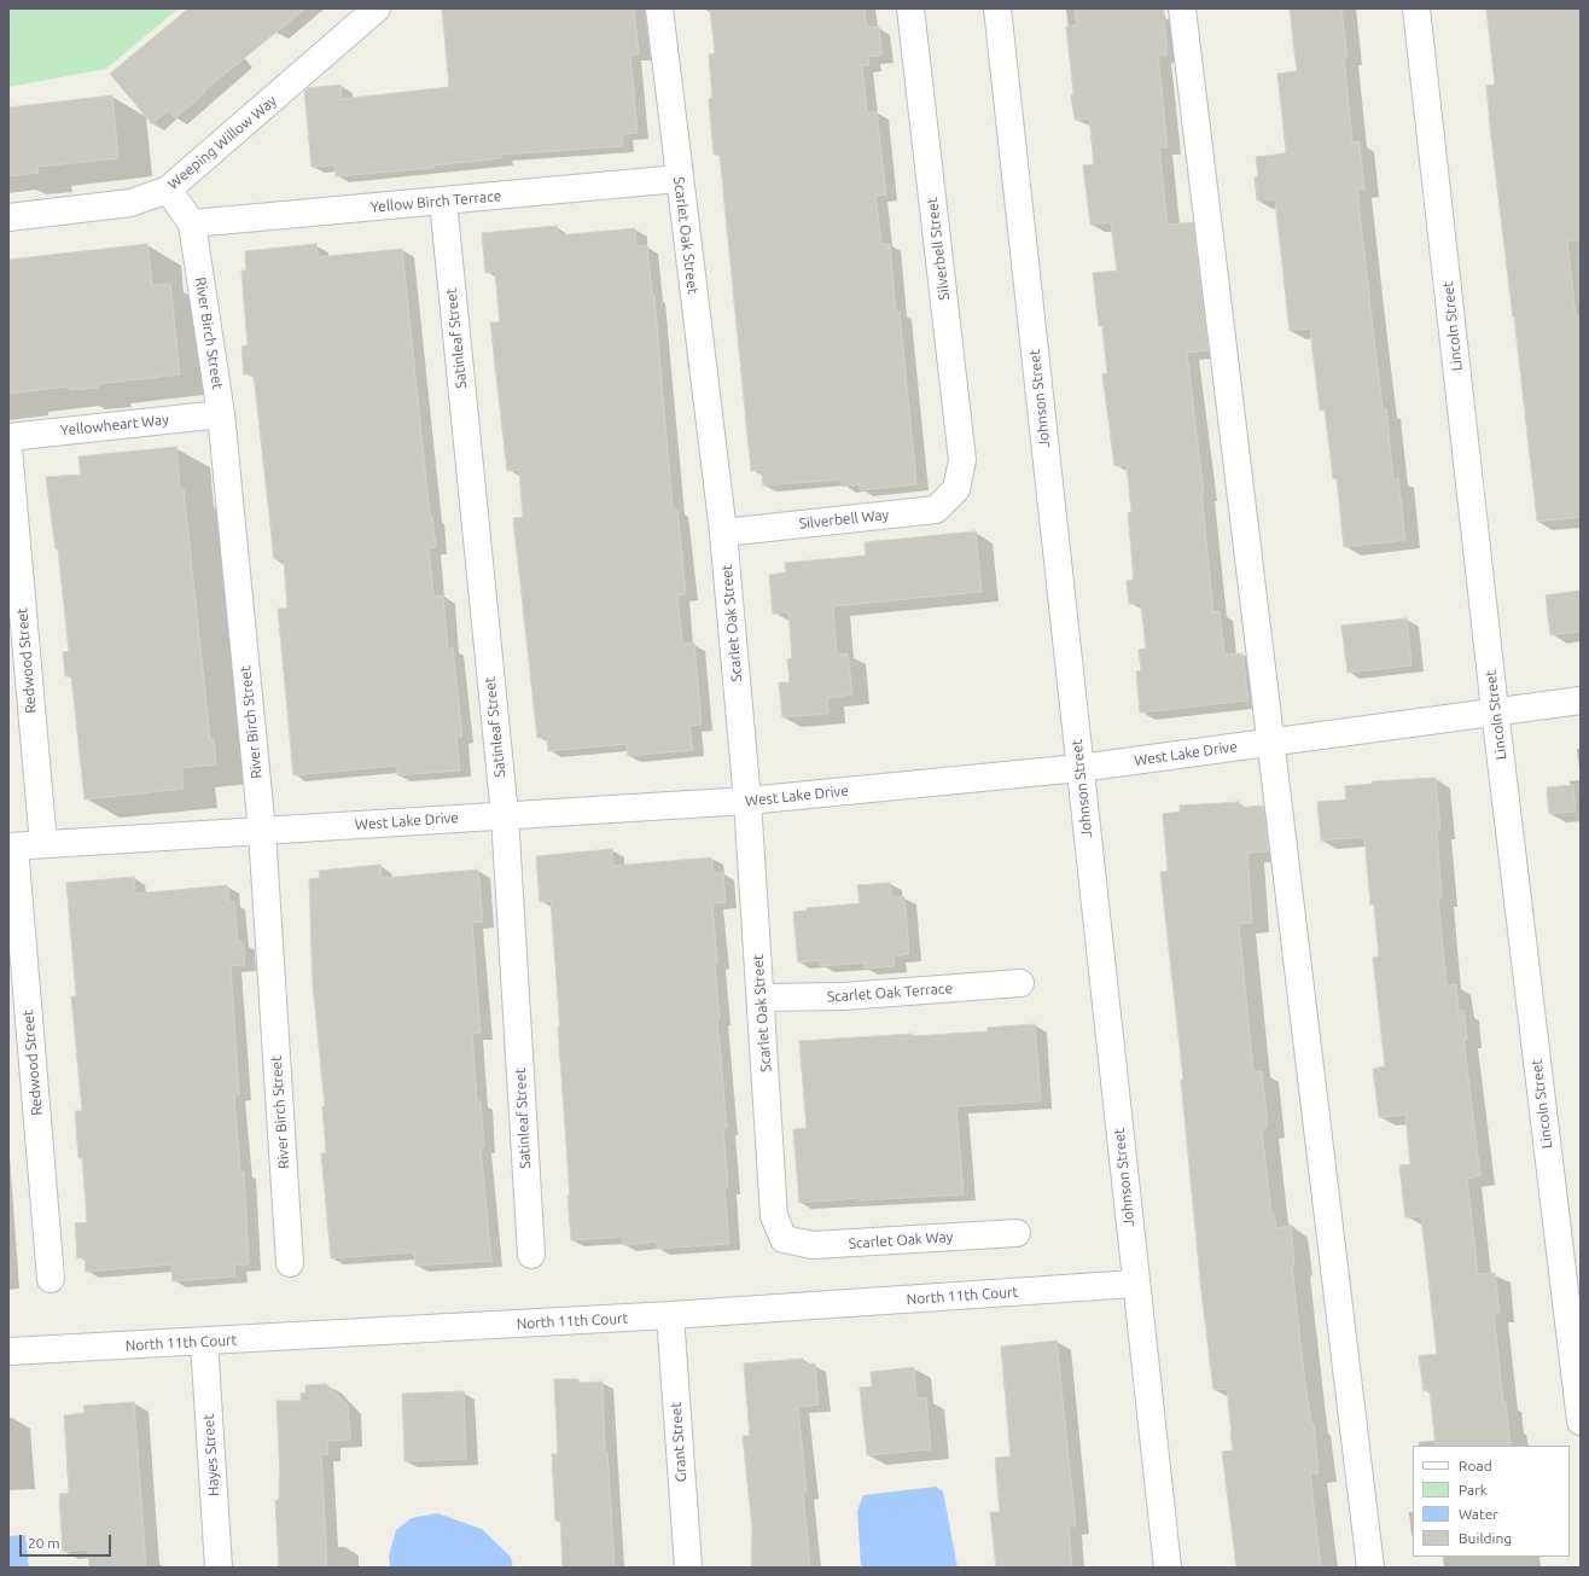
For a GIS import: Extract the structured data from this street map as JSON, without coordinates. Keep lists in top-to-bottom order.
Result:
{
  "streets": {
    "street": [
      "Weeping Willow Way",
      "Yellow Birch Terrace",
      "Scarlet Oak Street",
      "Silverbell Street",
      "Lincoln Street",
      "River Birch Street",
      "Satinleaf Street",
      "Johnson Street",
      "Yellowheart Way",
      "Silverbell Way",
      "Redwood Street",
      "West Lake Drive",
      "Scarlet Oak Terrace",
      "Scarlet Oak Way",
      "North 11th Court",
      "Grant Street",
      "Hayes Street"
    ]
  },
  "crossings": [
    ["Weeping Willow Way", "River Birch Street"],
    ["Yellow Birch Terrace", "Scarlet Oak Street"],
    ["Yellow Birch Terrace", "River Birch Street"],
    ["Yellow Birch Terrace", "Satinleaf Street"],
    ["Scarlet Oak Street", "Silverbell Way"],
    ["Scarlet Oak Street", "West Lake Drive"],
    ["Scarlet Oak Street", "Scarlet Oak Terrace"],
    ["Scarlet Oak Street", "Scarlet Oak Way"],
    ["Silverbell Street", "Silverbell Way"],
    ["Lincoln Street", "West Lake Drive"],
    ["River Birch Street", "Yellowheart Way"],
    ["River Birch Street", "West Lake Drive"],
    ["Satinleaf Street", "West Lake Drive"],
    ["Johnson Street", "West Lake Drive"],
    ["Johnson Street", "North 11th Court"],
    ["Redwood Street", "West Lake Drive"],
    ["North 11th Court", "Grant Street"],
    ["North 11th Court", "Hayes Street"]
  ],
  "legend": [
    "Road",
    "Park",
    "Water",
    "Building"
  ],
  "scale_bar": "20 m"
}
